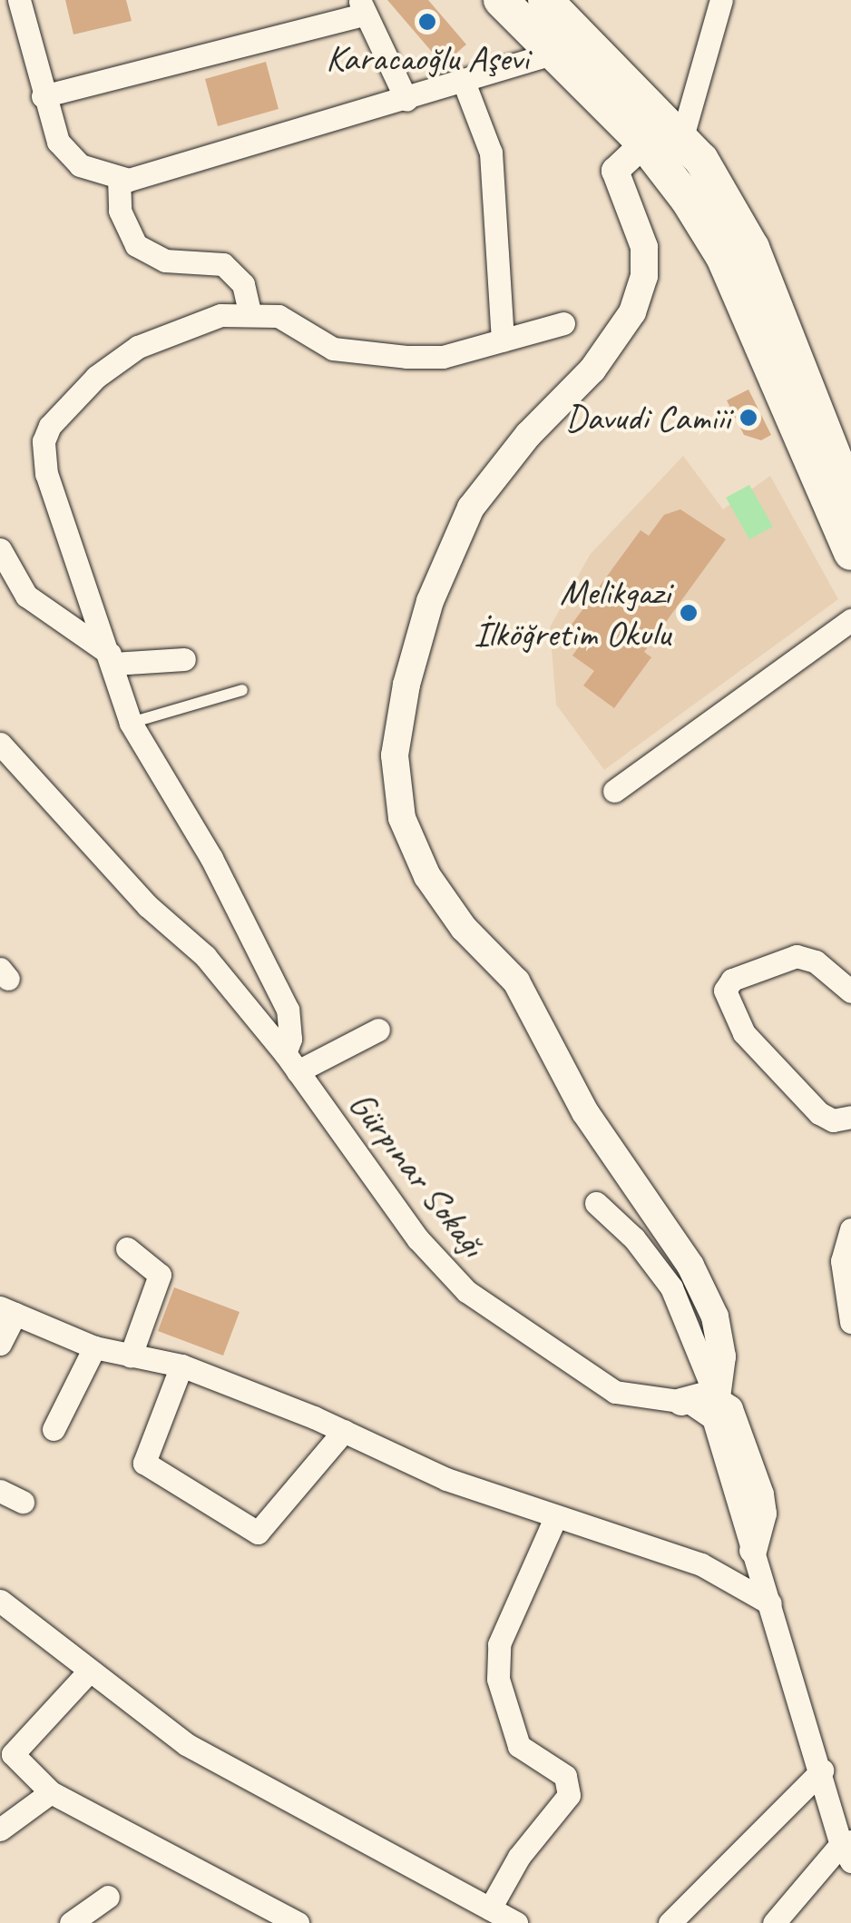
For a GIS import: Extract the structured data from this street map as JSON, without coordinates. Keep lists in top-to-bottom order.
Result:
{
  "streets": {
    "street": ["Gürpınar Sokağı"]
  },
  "places": ["Karacaoğlu Aşevi", "Davudi Camiii", "Melikgazi İlköğretim Okulu"]
}
